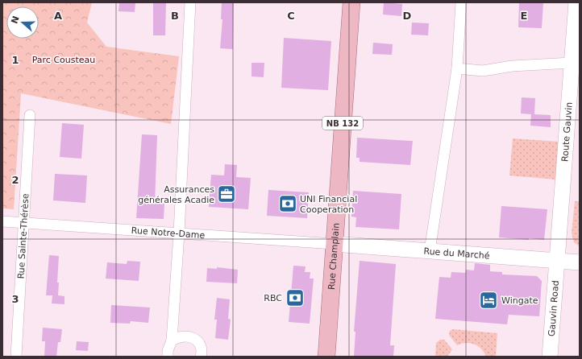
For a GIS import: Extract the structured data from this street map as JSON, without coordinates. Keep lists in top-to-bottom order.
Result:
{
  "streets": {
    "main road": ["NB 132", "Rue Champlain"],
    "street": [
      "Route Gauvin",
      "Rue Notre-Dame",
      "Rue Sainte-Thérèse",
      "Rue du Marché",
      "Gauvin Road"
    ]
  },
  "crossings": [
    ["Route Gauvin", "Rue du Marché"],
    ["Route Gauvin", "Gauvin Road"],
    ["Rue Notre-Dame", "Rue Sainte-Thérèse"],
    ["Rue Notre-Dame", "Rue du Marché"],
    ["Rue Notre-Dame", "Rue Champlain"],
    ["Rue du Marché", "Rue Champlain"],
    ["Rue du Marché", "Gauvin Road"]
  ],
  "parks": ["Parc Cousteau"],
  "places": {
    "office": ["Assurances générales Acadie"],
    "bank": ["UNI Financial Cooperation", "RBC"],
    "hotel": ["Wingate"]
  },
  "north": "left",
  "grid": {
    "columns": [
      "A",
      "B",
      "C",
      "D",
      "E"
    ],
    "rows": ["1", "2", "3"]
  }
}
